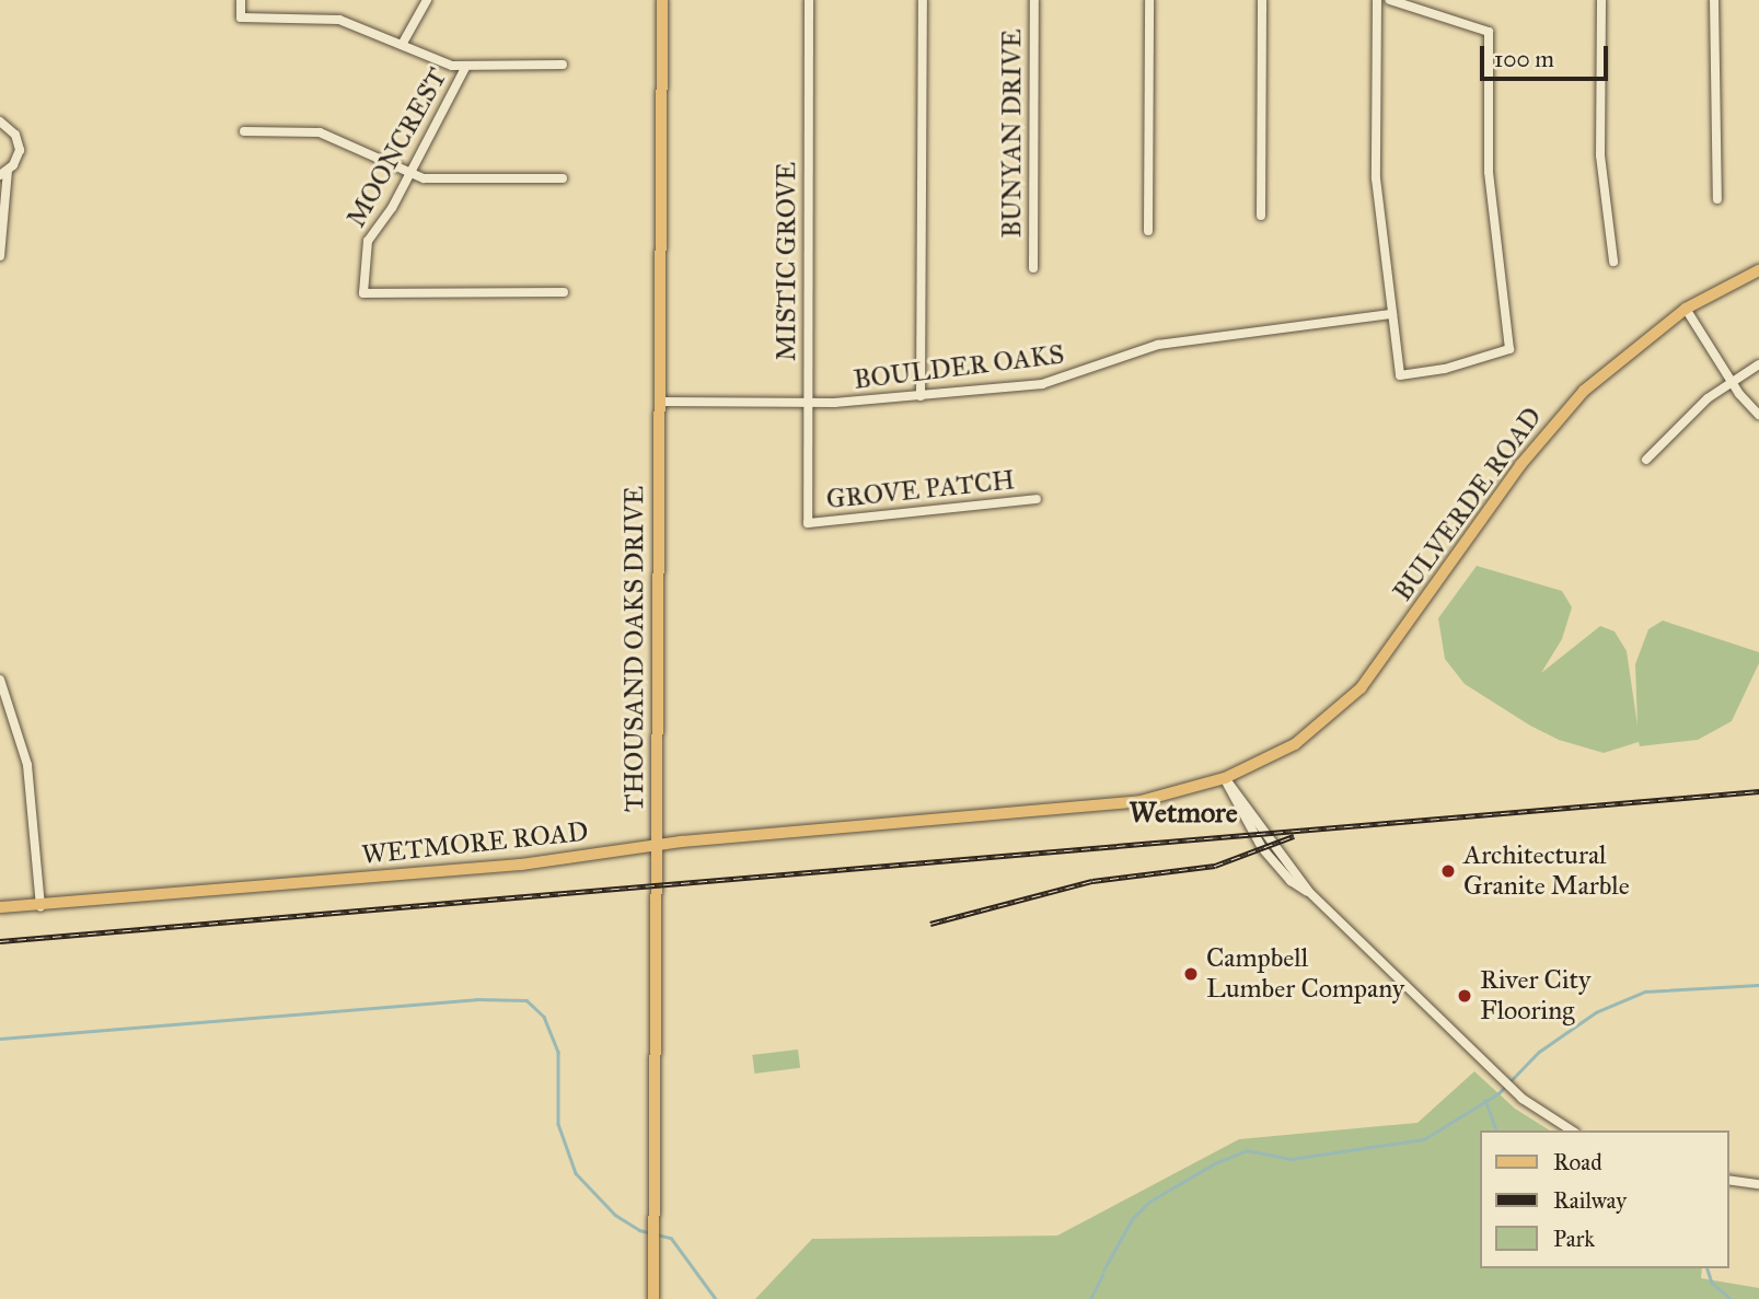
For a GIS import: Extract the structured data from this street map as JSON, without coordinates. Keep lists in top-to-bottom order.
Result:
{
  "streets": {
    "main road": ["BULVERDE ROAD", "THOUSAND OAKS DRIVE", "WETMORE ROAD"],
    "street": [
      "BUNYAN DRIVE",
      "MOONCREST",
      "MISTIC GROVE",
      "BOULDER OAKS",
      "GROVE PATCH"
    ]
  },
  "crossings": [
    ["MISTIC GROVE", "BOULDER OAKS"],
    ["MISTIC GROVE", "GROVE PATCH"],
    ["BOULDER OAKS", "THOUSAND OAKS DRIVE"],
    ["BULVERDE ROAD", "WETMORE ROAD"],
    ["THOUSAND OAKS DRIVE", "WETMORE ROAD"]
  ],
  "districts": ["Wetmore"],
  "places": ["Architectural Granite Marble", "Campbell Lumber Company", "River City Flooring"],
  "legend": ["Road", "Railway", "Park"],
  "scale_bar": "100 m"
}
